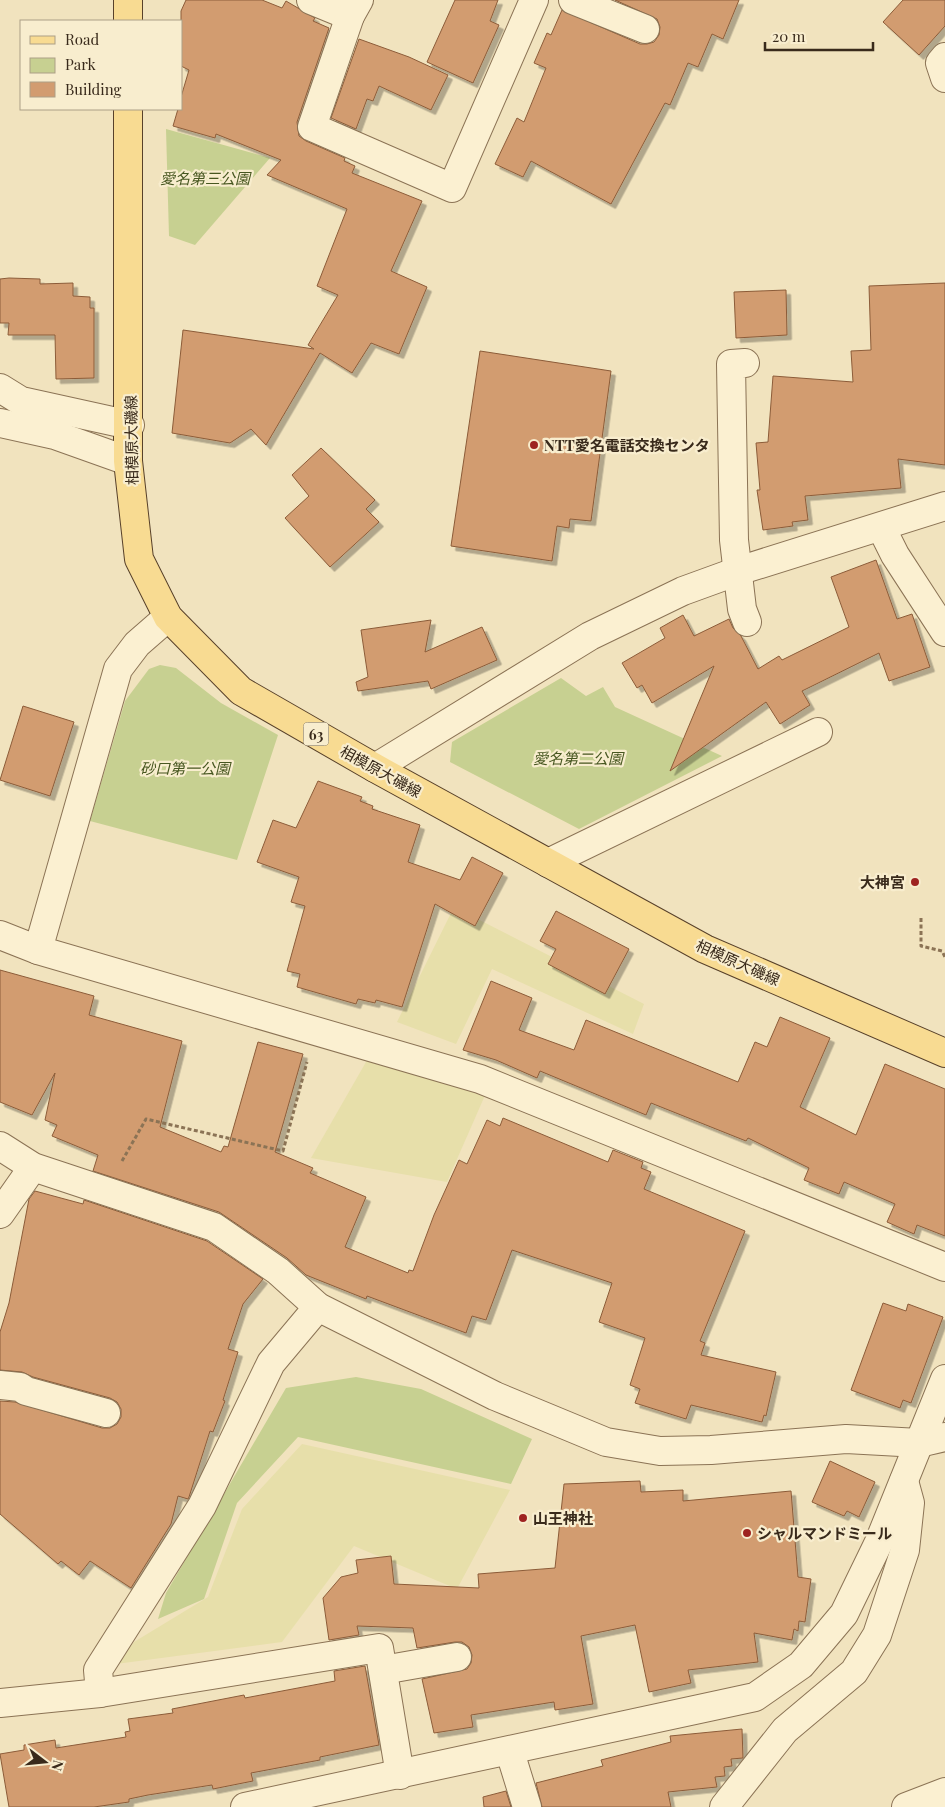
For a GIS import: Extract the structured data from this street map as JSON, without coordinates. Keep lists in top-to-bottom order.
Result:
{
  "streets": {
    "main road": ["相模原大磯線", "63"]
  },
  "parks": ["愛名第三公園", "愛名第二公園", "砂口第一公園"],
  "places": [
    "NTT愛名電話交換センタ",
    "大神宮",
    "山王神社",
    "シャルマンドミール"
  ],
  "legend": ["Road", "Park", "Building"],
  "scale_bar": "20 m",
  "north": "right"
}
